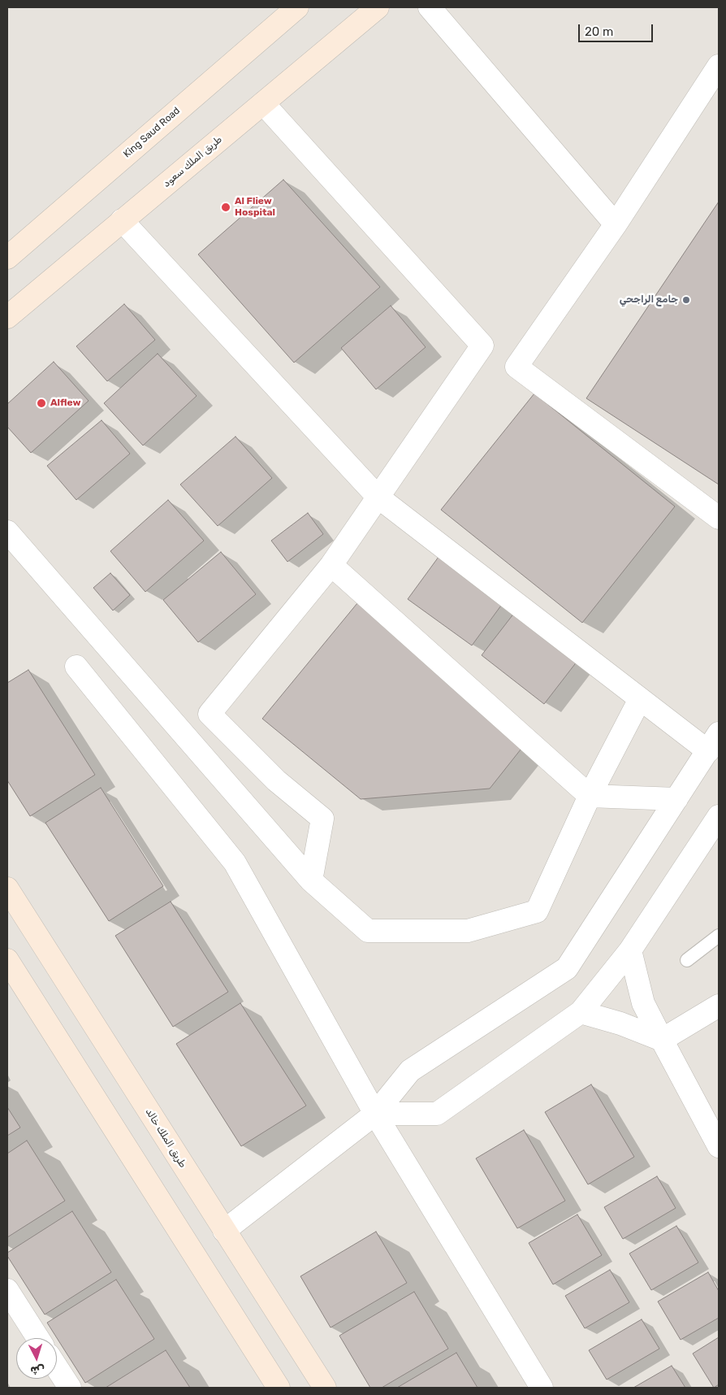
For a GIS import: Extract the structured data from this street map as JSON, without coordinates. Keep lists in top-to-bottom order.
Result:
{
  "streets": {
    "main road": ["King Saud Road", "طريق الملك سعود", "طريق الملك خالد"]
  },
  "places": ["Al Fliew Hospital", "جامع الراجحي", "Alflew"],
  "scale_bar": "20 m",
  "north": "bottom"
}
